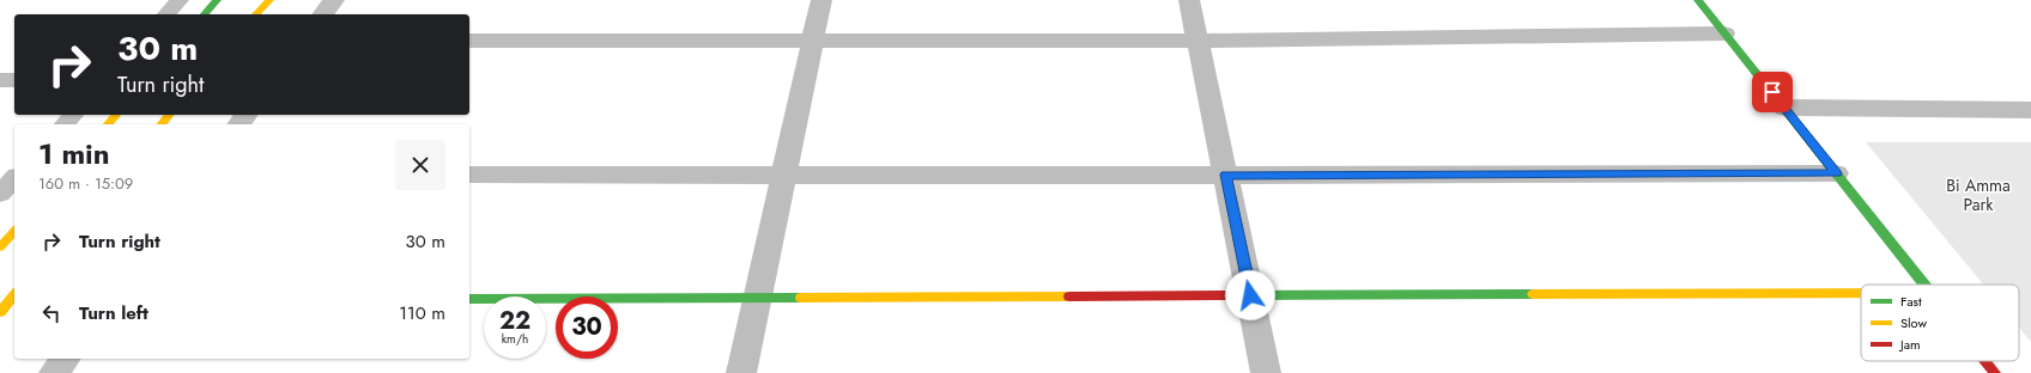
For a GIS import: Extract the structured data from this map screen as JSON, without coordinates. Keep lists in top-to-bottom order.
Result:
{
  "parks": ["Bi Amma Park"],
  "legend": ["Fast", "Slow", "Jam"],
  "page": {
    "turn": ["30 m", "Turn right"],
    "heading": ["1 min", "160 m · 15:09"],
    "list": [
      {
        "name": "Turn right",
        "value": "30 m"
      },
      {
        "name": "Turn left",
        "value": "110 m"
      }
    ],
    "speed": "22 km/h",
    "limit": "30"
  }
}
